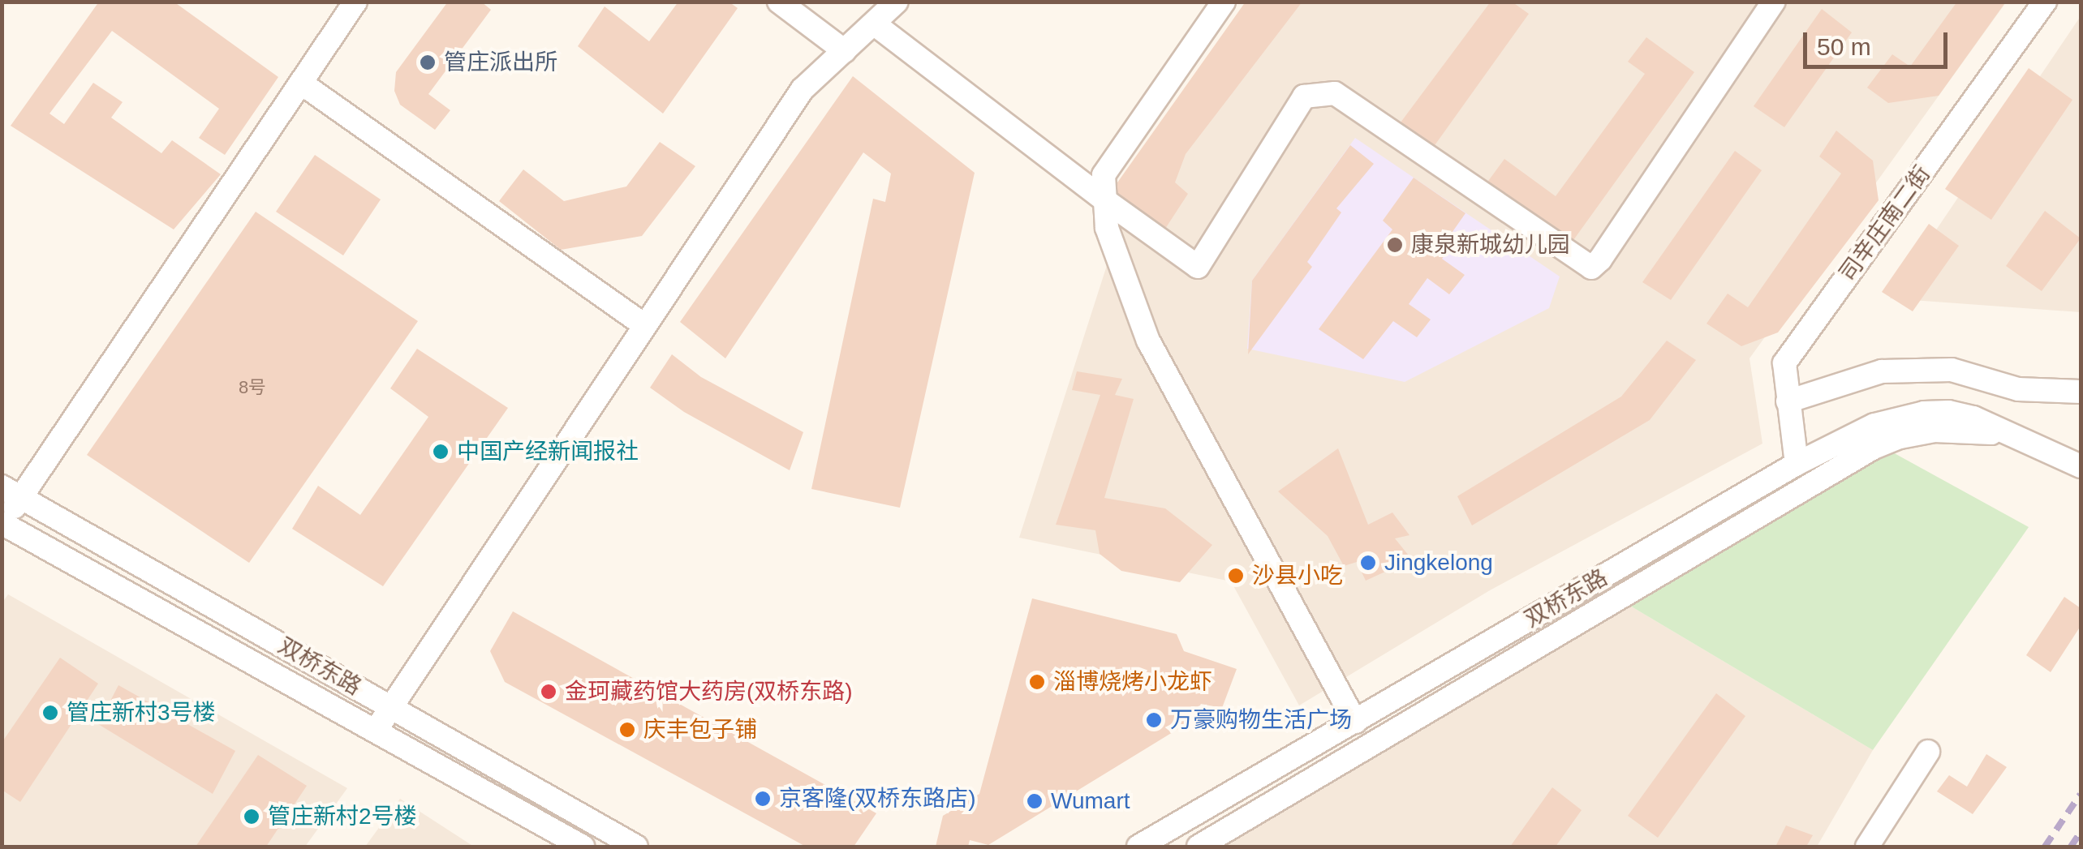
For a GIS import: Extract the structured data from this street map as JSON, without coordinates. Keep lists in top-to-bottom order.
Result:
{
  "streets": {
    "street": ["司辛庄南二街", "双桥东路"]
  },
  "crossings": [
    ["司辛庄南二街", "双桥东路"]
  ],
  "places": [
    "管庄派出所",
    "康泉新城幼儿园",
    "中国产经新闻报社",
    "Jingkelong",
    "沙县小吃",
    "淄博烧烤小龙虾",
    "金珂藏药馆大药房(双桥东路)",
    "管庄新村3号楼",
    "万豪购物生活广场",
    "庆丰包子铺",
    "京客隆(双桥东路店)",
    "Wumart",
    "管庄新村2号楼"
  ],
  "house_numbers": ["8号"],
  "scale_bar": "50 m"
}
